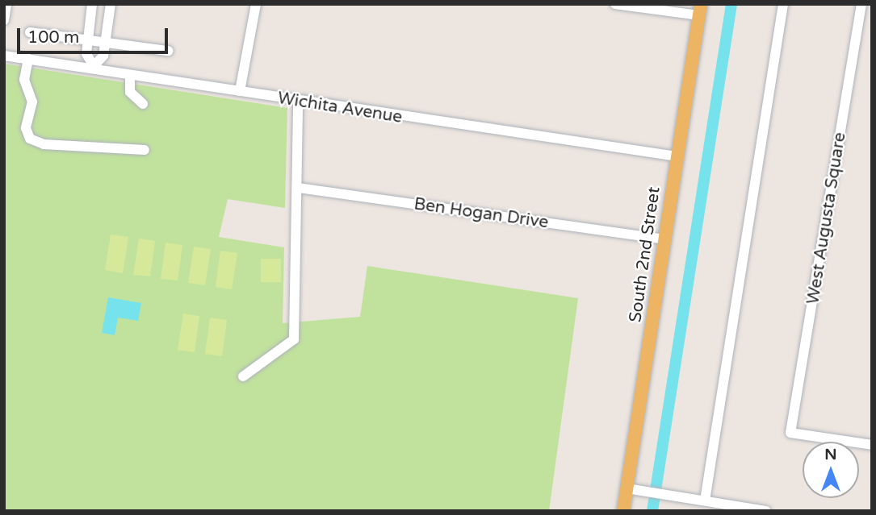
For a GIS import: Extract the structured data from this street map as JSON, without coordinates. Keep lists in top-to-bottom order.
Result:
{
  "streets": {
    "main road": ["South 2nd Street"],
    "street": ["Wichita Avenue", "Ben Hogan Drive", "West Augusta Square"]
  },
  "crossings": [
    ["Wichita Avenue", "South 2nd Street"],
    ["Ben Hogan Drive", "South 2nd Street"]
  ],
  "scale_bar": "100 m",
  "north": "top"
}
